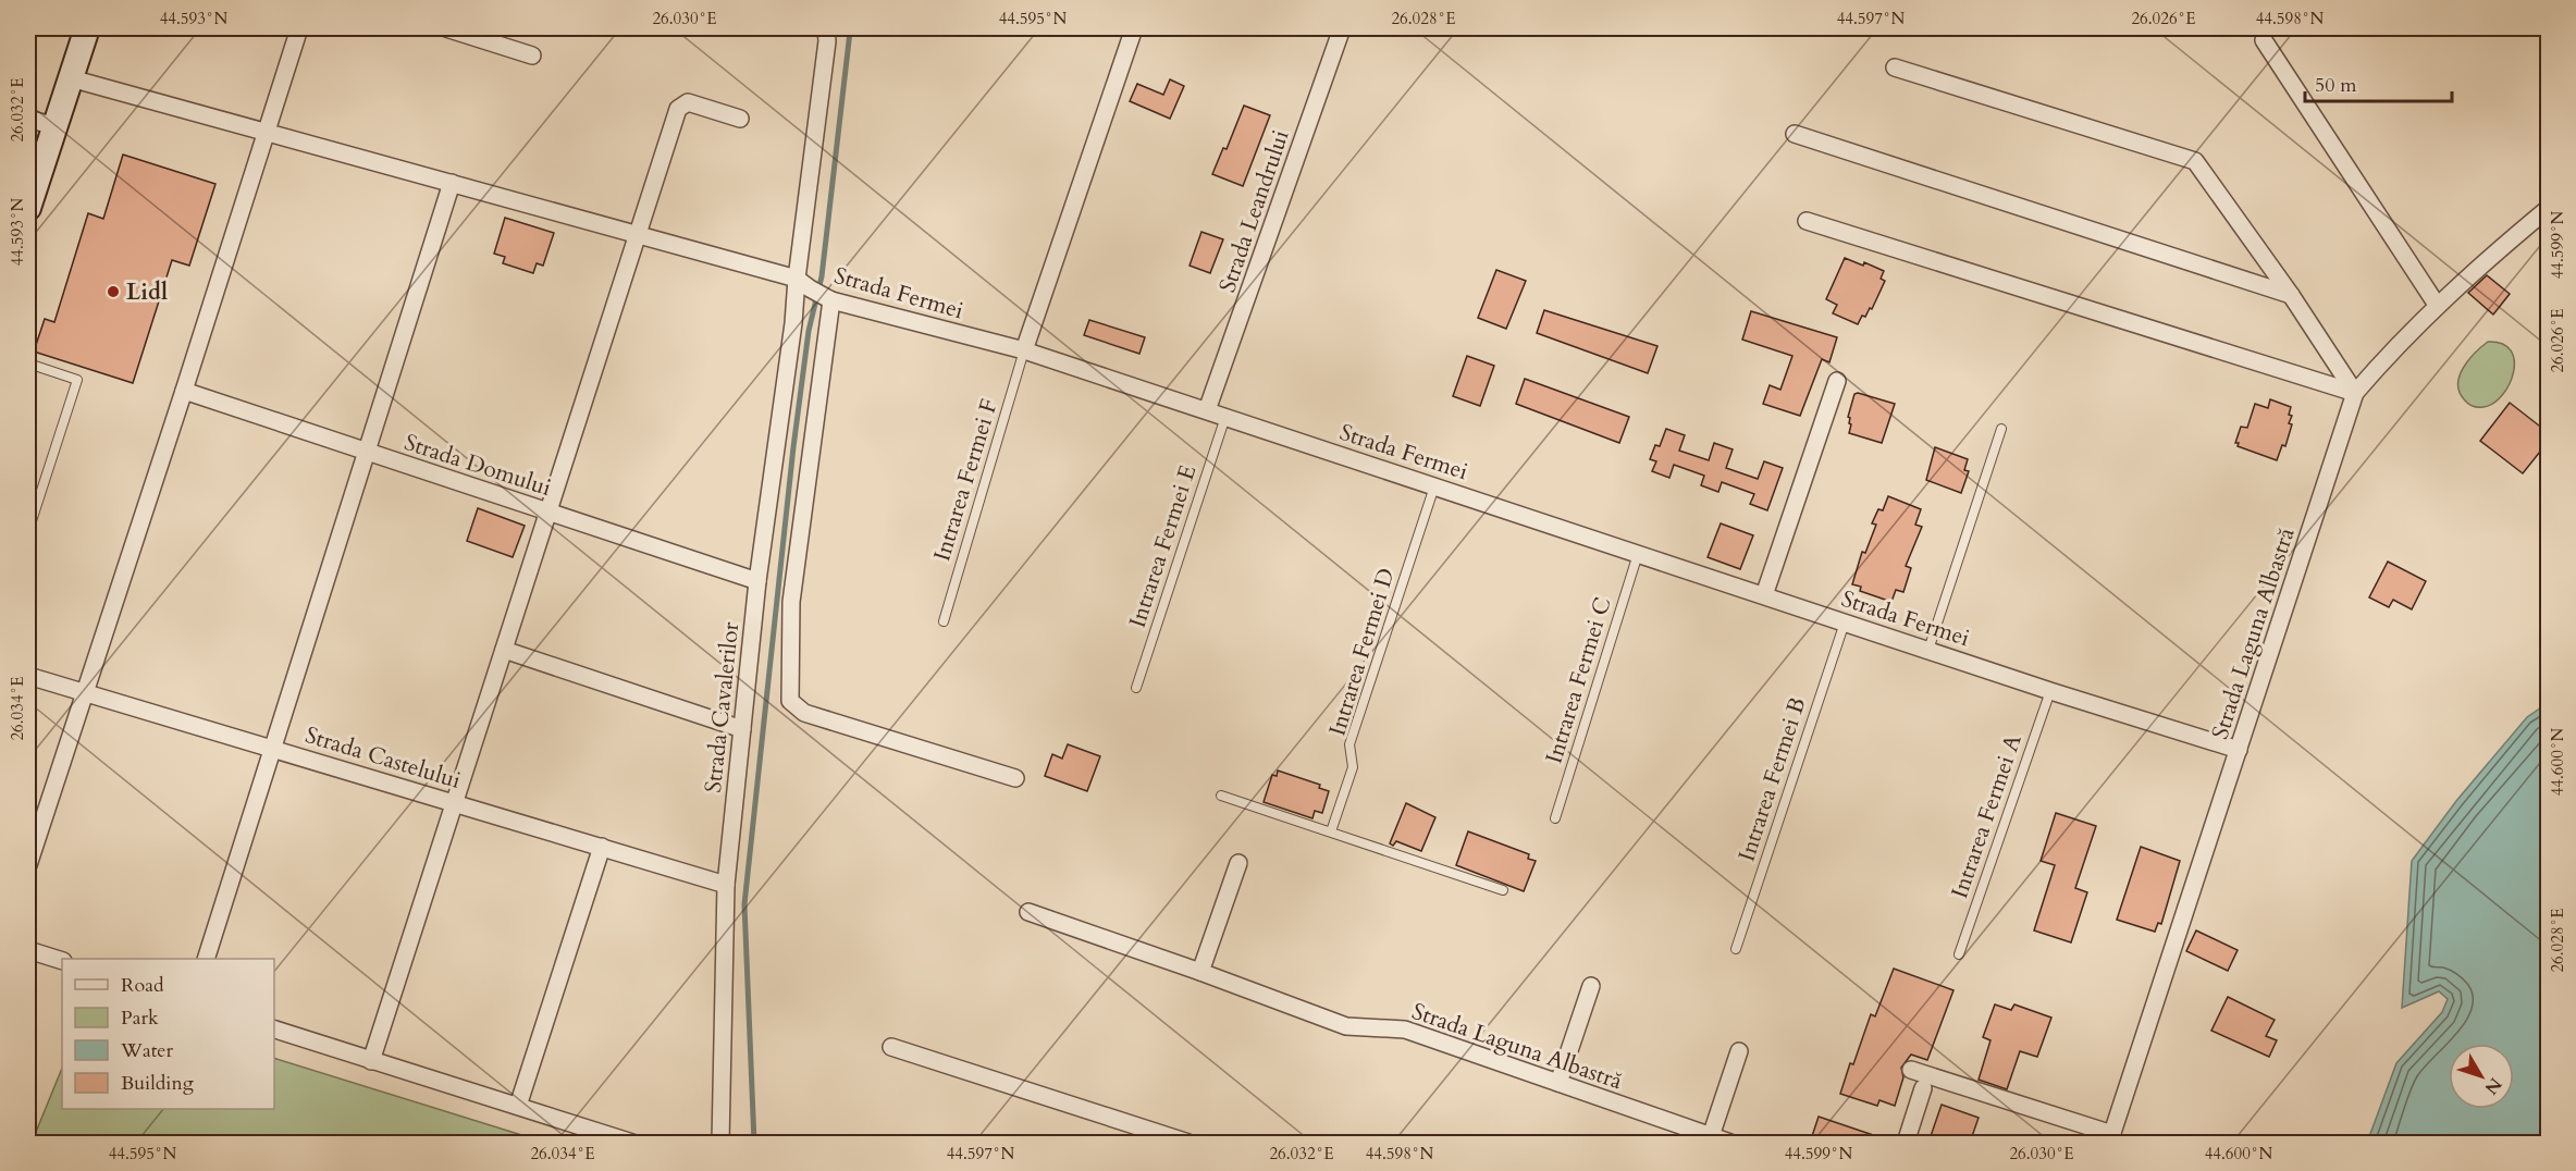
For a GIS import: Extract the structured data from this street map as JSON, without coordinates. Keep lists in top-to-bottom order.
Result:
{
  "streets": {
    "street": [
      "Strada Leandrului",
      "Strada Fermei",
      "Strada Domului",
      "Strada Laguna Albastră",
      "Strada Cavalerilor",
      "Strada Castelului"
    ],
    "lane": [
      "Intrarea Fermei F",
      "Intrarea Fermei E",
      "Intrarea Fermei D",
      "Intrarea Fermei C",
      "Intrarea Fermei B",
      "Intrarea Fermei A"
    ]
  },
  "crossings": [
    ["Strada Leandrului", "Strada Fermei"],
    ["Strada Fermei", "Intrarea Fermei F"],
    ["Strada Fermei", "Intrarea Fermei E"],
    ["Strada Fermei", "Strada Laguna Albastră"],
    ["Strada Fermei", "Intrarea Fermei D"],
    ["Strada Fermei", "Intrarea Fermei C"],
    ["Strada Fermei", "Strada Cavalerilor"],
    ["Strada Fermei", "Intrarea Fermei B"],
    ["Strada Fermei", "Intrarea Fermei A"],
    ["Strada Domului", "Strada Cavalerilor"],
    ["Strada Cavalerilor", "Strada Castelului"]
  ],
  "places": ["Lidl"],
  "legend": [
    "Road",
    "Park",
    "Water",
    "Building"
  ],
  "scale_bar": "50 m",
  "north": "bottom right",
  "coordinates": [
    "44.593°N",
    "26.030°E",
    "44.595°N",
    "26.028°E",
    "44.597°N",
    "26.026°E",
    "44.598°N",
    "26.032°E",
    "44.599°N",
    "26.034°E",
    "44.600°N"
  ]
}
